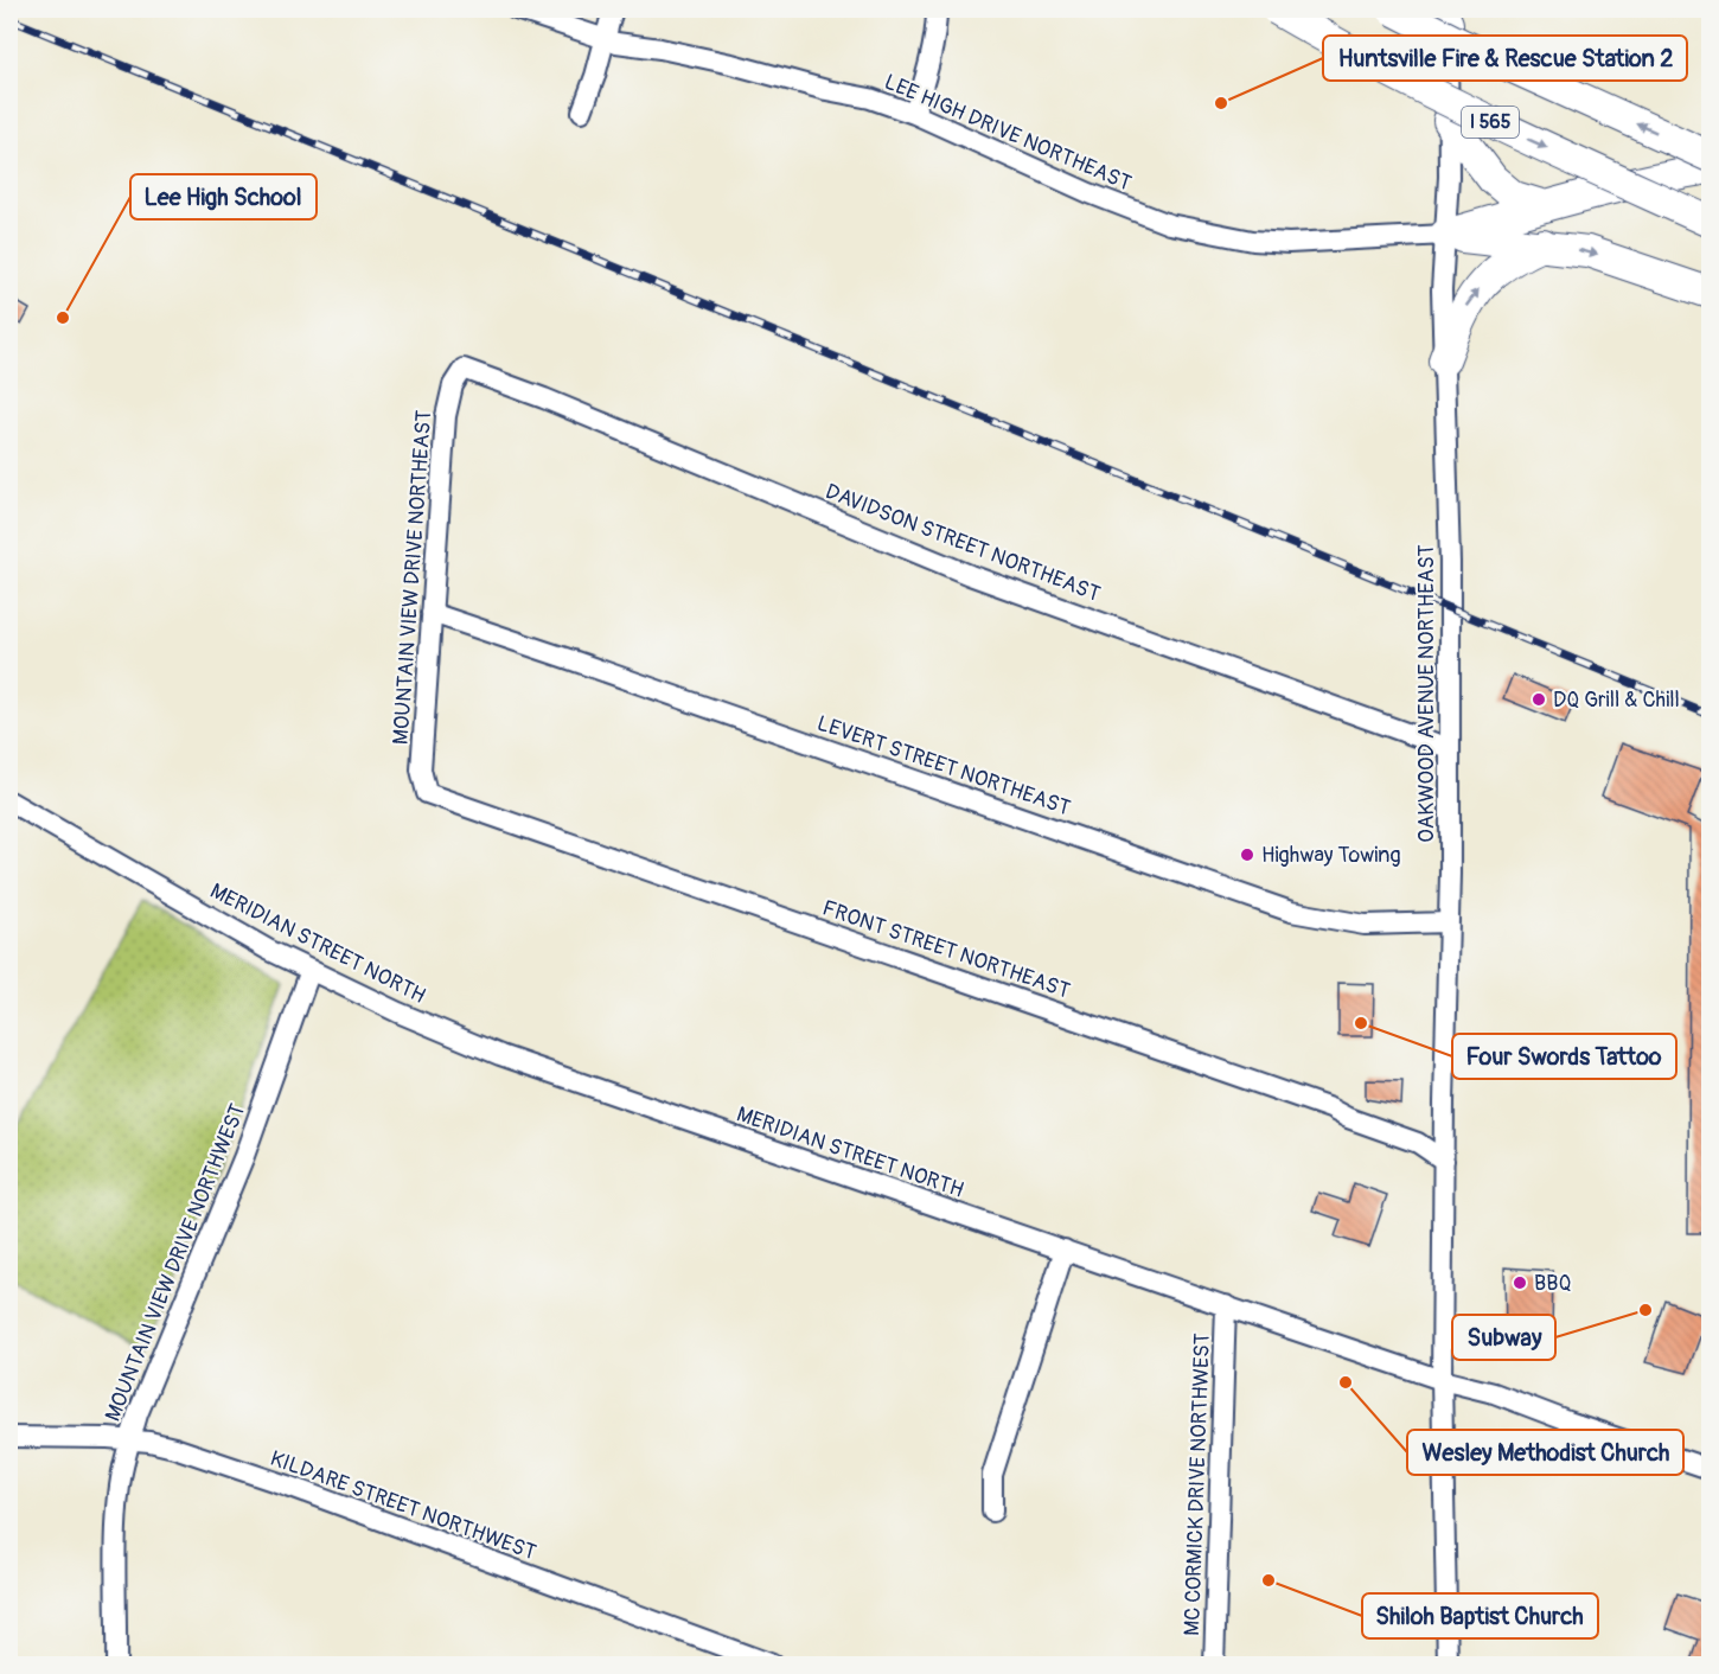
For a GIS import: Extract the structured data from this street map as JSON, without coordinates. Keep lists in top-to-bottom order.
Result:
{
  "streets": {
    "highway": ["I 565"],
    "street": [
      "LEE HIGH DRIVE NORTHEAST",
      "DAVIDSON STREET NORTHEAST",
      "MOUNTAIN VIEW DRIVE NORTHEAST",
      "OAKWOOD AVENUE NORTHEAST",
      "LEVERT STREET NORTHEAST",
      "MERIDIAN STREET NORTH",
      "FRONT STREET NORTHEAST",
      "MOUNTAIN VIEW DRIVE NORTHWEST",
      "MC CORMICK DRIVE NORTHWEST",
      "KILDARE STREET NORTHWEST"
    ]
  },
  "crossings": [
    ["LEE HIGH DRIVE NORTHEAST", "OAKWOOD AVENUE NORTHEAST"],
    ["DAVIDSON STREET NORTHEAST", "MOUNTAIN VIEW DRIVE NORTHEAST"],
    ["DAVIDSON STREET NORTHEAST", "OAKWOOD AVENUE NORTHEAST"],
    ["MOUNTAIN VIEW DRIVE NORTHEAST", "LEVERT STREET NORTHEAST"],
    ["MOUNTAIN VIEW DRIVE NORTHEAST", "FRONT STREET NORTHEAST"],
    ["OAKWOOD AVENUE NORTHEAST", "LEVERT STREET NORTHEAST"],
    ["OAKWOOD AVENUE NORTHEAST", "MERIDIAN STREET NORTH"],
    ["OAKWOOD AVENUE NORTHEAST", "FRONT STREET NORTHEAST"],
    ["MERIDIAN STREET NORTH", "MOUNTAIN VIEW DRIVE NORTHWEST"],
    ["MERIDIAN STREET NORTH", "MC CORMICK DRIVE NORTHWEST"],
    ["MOUNTAIN VIEW DRIVE NORTHWEST", "KILDARE STREET NORTHWEST"]
  ],
  "places": [
    "Huntsville Fire & Rescue Station 2",
    "Lee High School",
    "DQ Grill & Chill",
    "Highway Towing",
    "Four Swords Tattoo",
    "BBQ",
    "Subway",
    "Wesley Methodist Church",
    "Shiloh Baptist Church"
  ]
}
